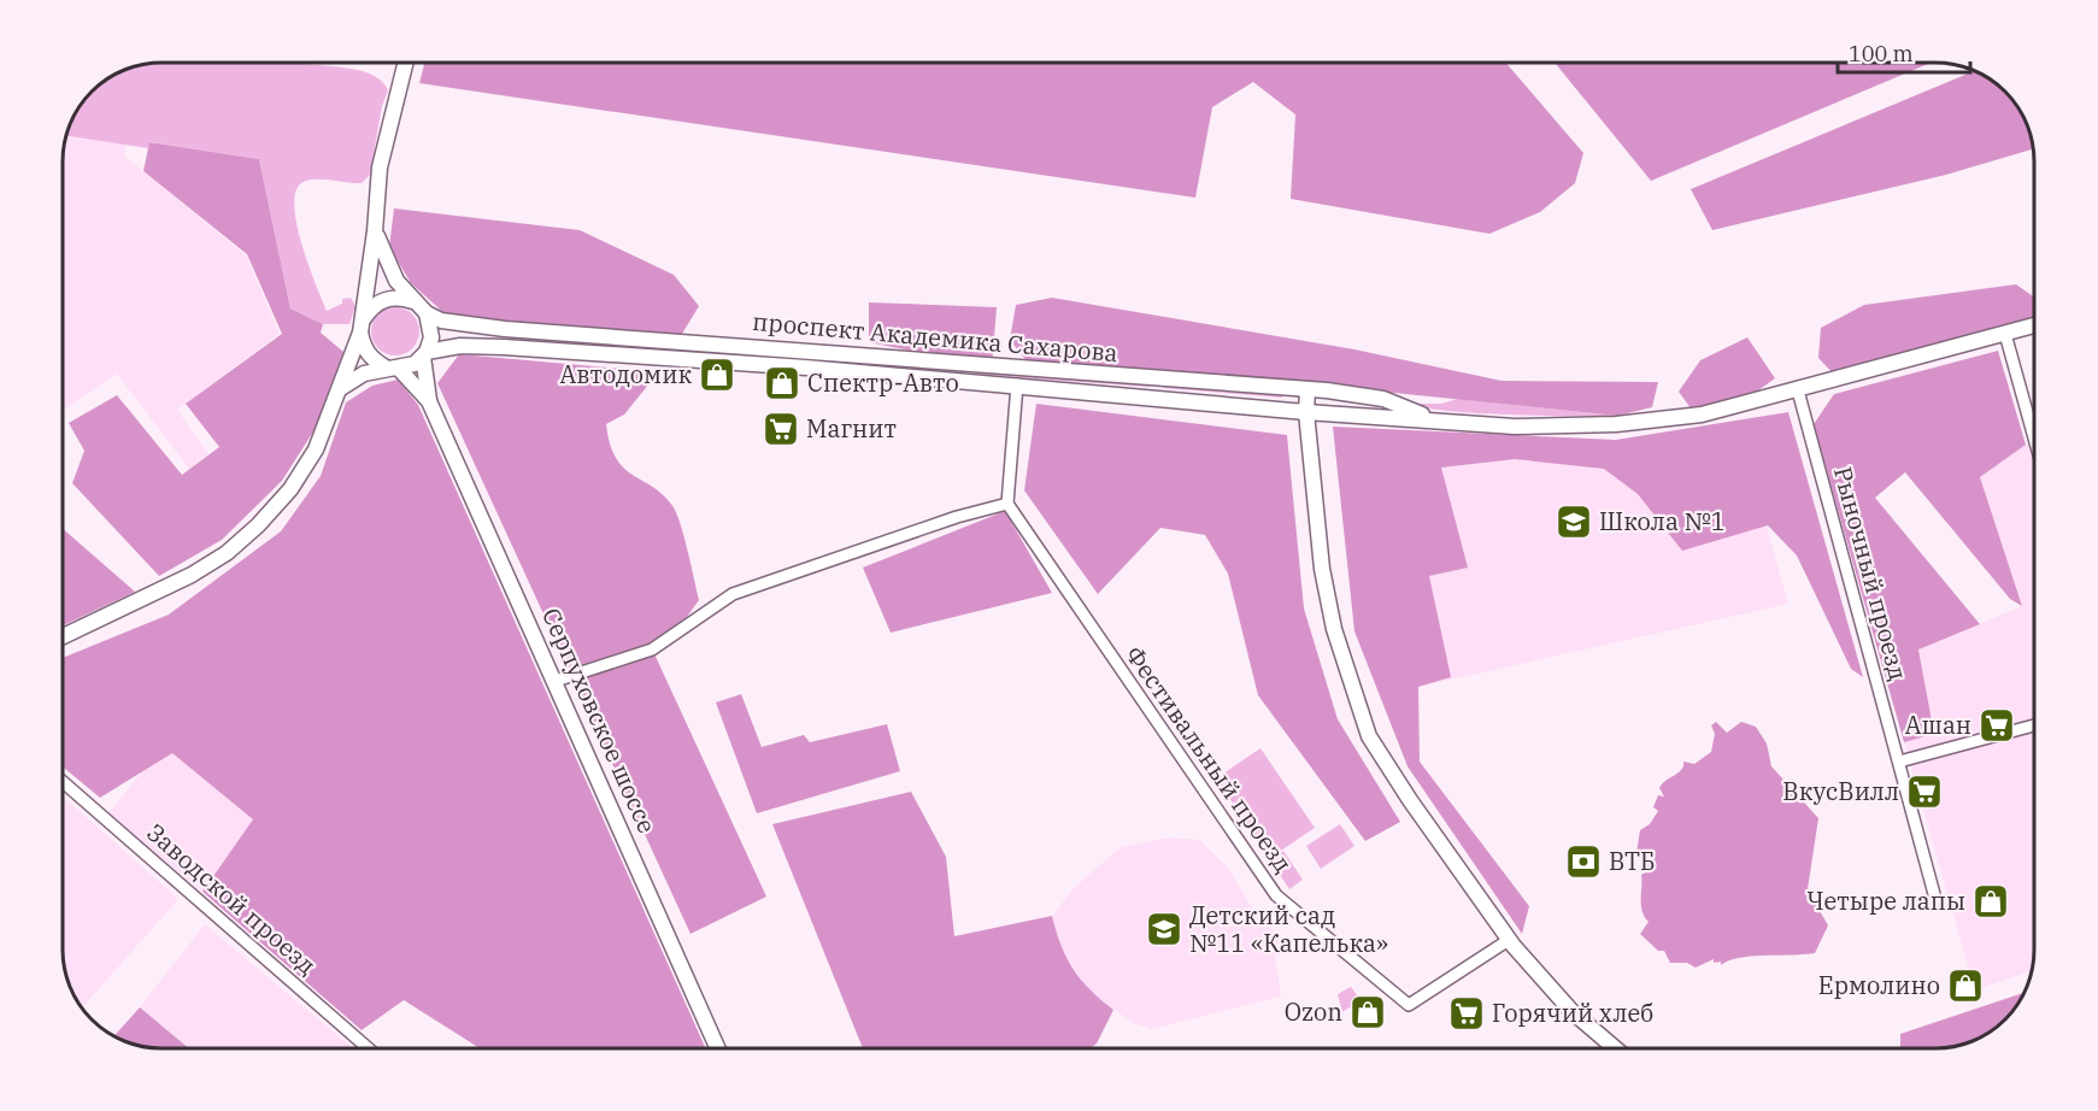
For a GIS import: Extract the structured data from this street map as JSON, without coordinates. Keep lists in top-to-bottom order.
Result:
{
  "streets": {
    "street": [
      "проспект Академика Сахарова",
      "Рыночный проезд",
      "Серпуховское шоссе",
      "Фестивальный проезд",
      "Заводской проезд"
    ]
  },
  "crossings": [
    ["проспект Академика Сахарова", "Рыночный проезд"]
  ],
  "places": {
    "shop": [
      "Автодомик",
      "Спектр-Авто",
      "Четыре лапы",
      "Ермолино",
      "Ozon"
    ],
    "supermarket": [
      "Магнит",
      "Ашан",
      "ВкусВилл",
      "Горячий хлеб"
    ],
    "school or university": ["Школа №1", "Детский сад №11 «Капелька»"],
    "bank": ["ВТБ"]
  },
  "scale_bar": "100 m"
}
